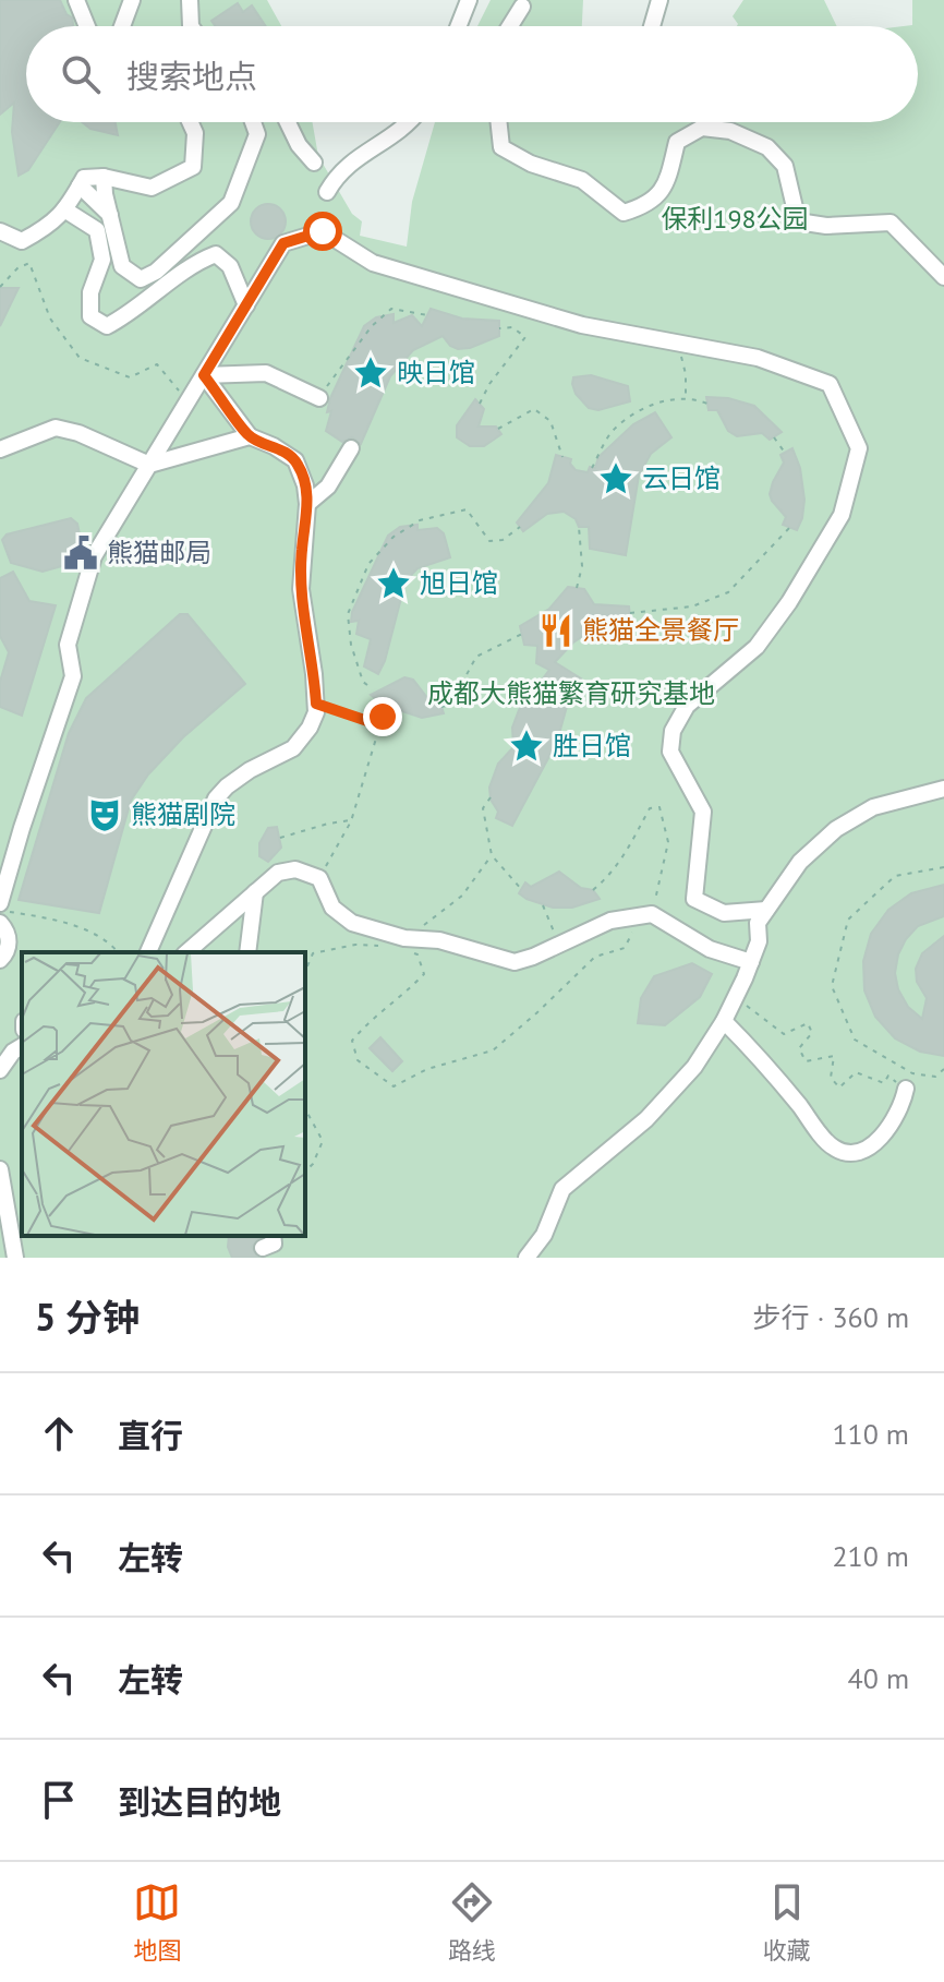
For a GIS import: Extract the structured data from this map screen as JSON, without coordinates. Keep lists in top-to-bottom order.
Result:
{
  "parks": ["保利198公园", "成都大熊猫繁育研究基地"],
  "places": {
    "place": [
      "映日馆",
      "云日馆",
      "旭日馆",
      "胜日馆"
    ],
    "public building": ["熊猫邮局"],
    "restaurant": ["熊猫全景餐厅"],
    "theatre": ["熊猫剧院"]
  },
  "page": {
    "search": "搜索地点",
    "heading": ["5 分钟", "步行 · 360 m"],
    "list": [
      ["直行", "110 m"],
      ["左转", "210 m"],
      ["左转", "40 m"],
      "到达目的地"
    ],
    "nav": ["地图", "路线", "收藏"]
  }
}
